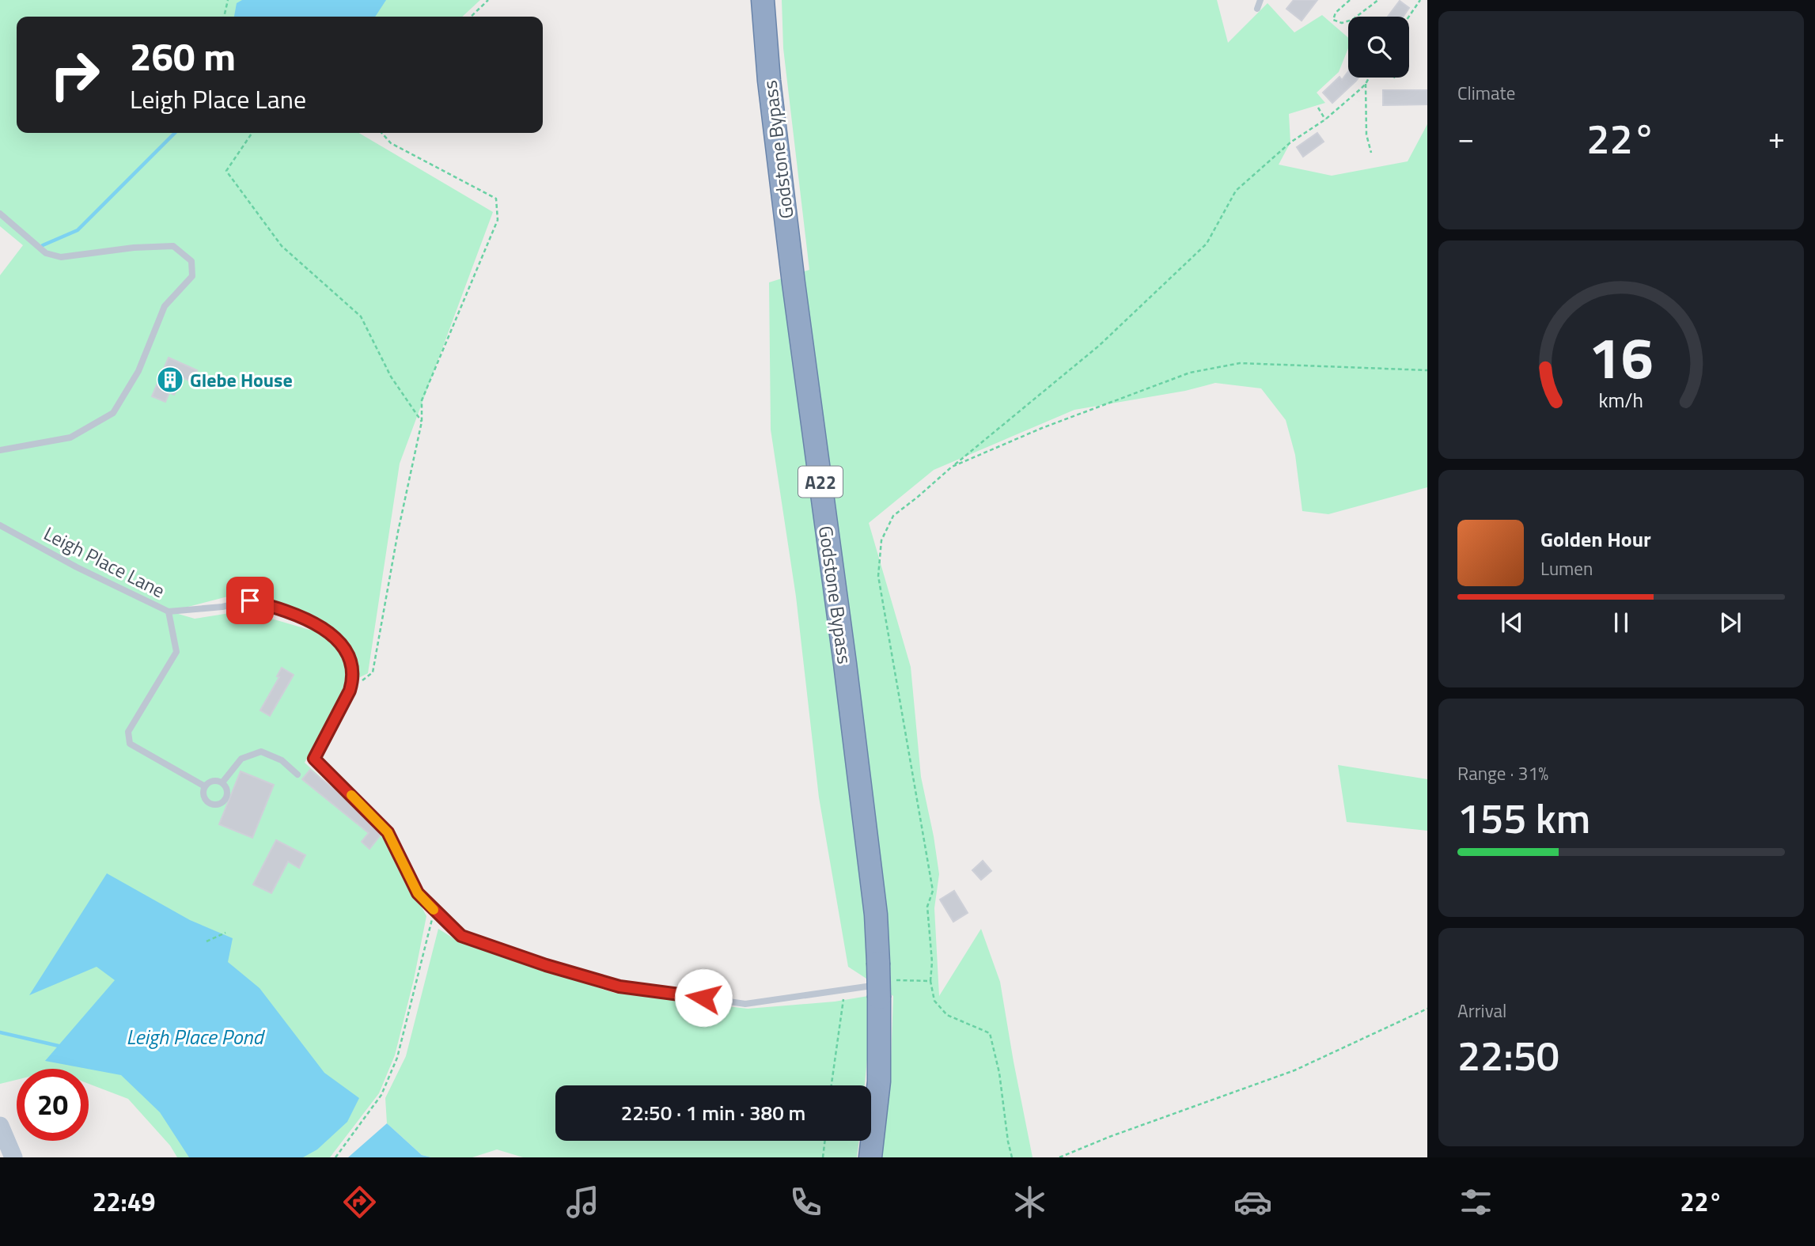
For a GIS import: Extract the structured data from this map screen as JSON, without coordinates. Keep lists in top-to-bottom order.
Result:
{
  "streets": {
    "highway": ["Godstone Bypass", "A22"],
    "lane": ["Leigh Place Lane"]
  },
  "crossings": [
    ["Godstone Bypass", "Leigh Place Lane"]
  ],
  "water": ["Leigh Place Pond"],
  "places": {
    "building": ["Glebe House"]
  },
  "page": {
    "tile": [
      "Climate",
      ["Range · 31%", "155 km"],
      ["Arrival", "22:50"]
    ],
    "turn": ["260 m", "Leigh Place Lane"],
    "heat": ["−", "22°", "+"],
    "song": ["Golden Hour", "Lumen"],
    "limit": "20",
    "trip": "22:50 · 1 min · 380 m",
    "tabs": ["22:49", "22°"],
    "gauge": ["16", "km/h"]
  }
}
